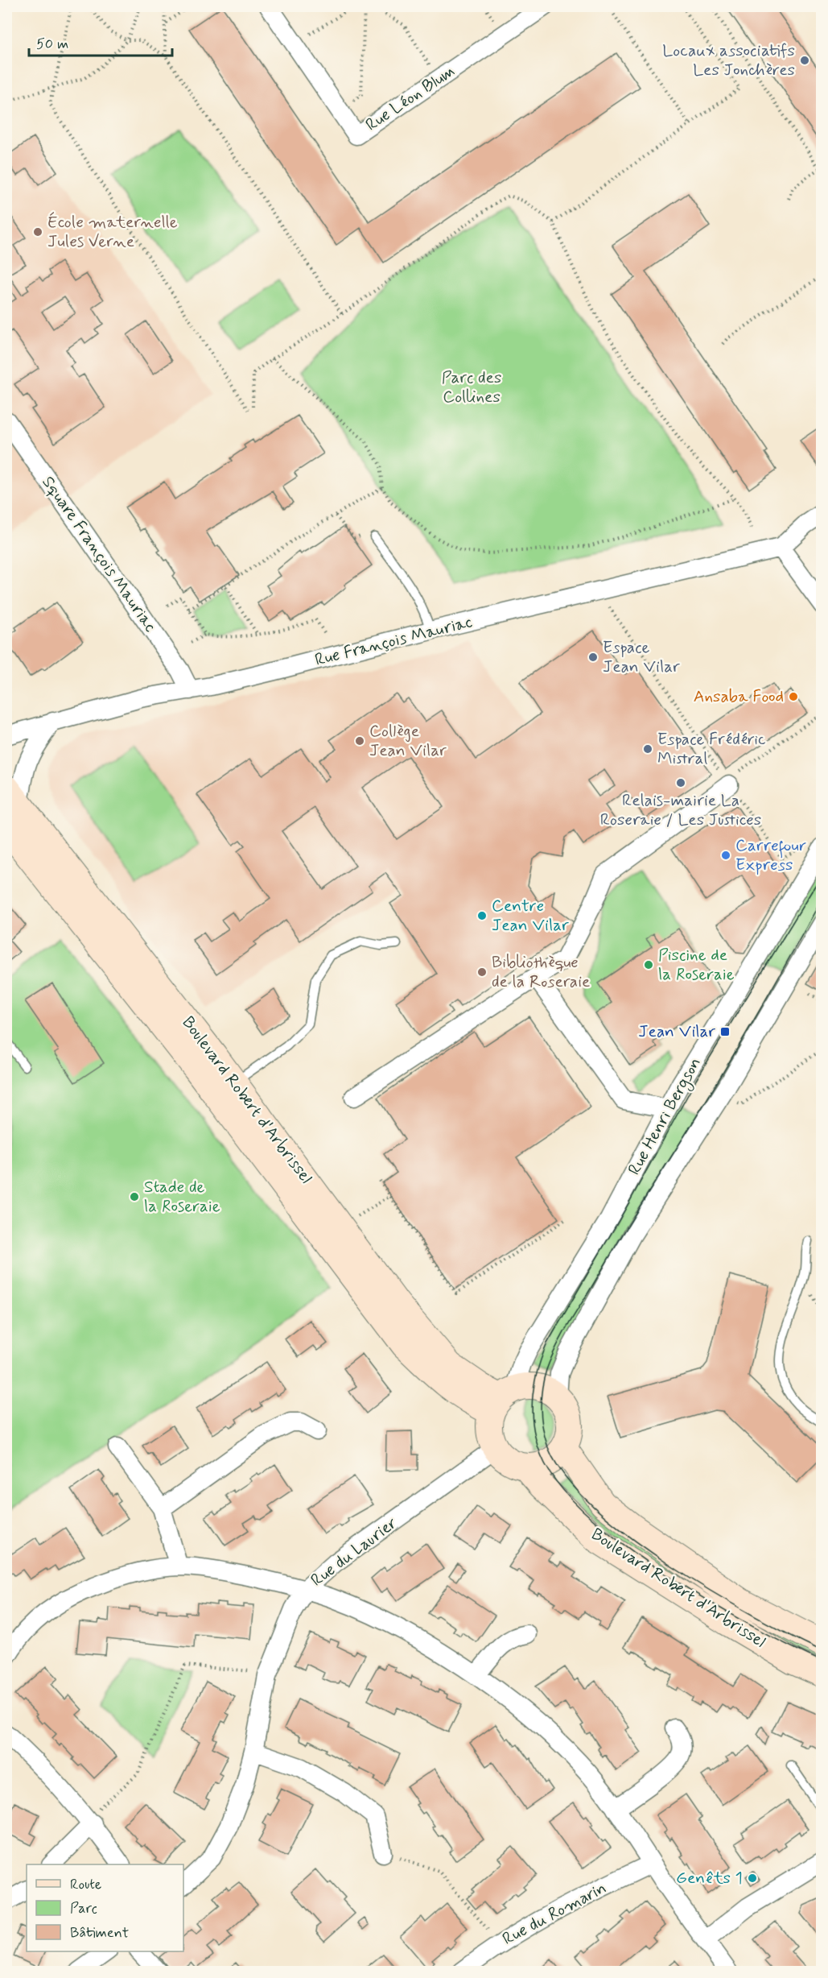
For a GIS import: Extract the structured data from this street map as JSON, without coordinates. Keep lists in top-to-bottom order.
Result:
{
  "streets": {
    "street": [
      "Rue Léon Blum",
      "Square François Mauriac",
      "Rue François Mauriac",
      "Boulevard Robert d'Arbrissel",
      "Rue Henri Bergson",
      "Rue du Laurier",
      "Rue du Romarin"
    ]
  },
  "crossings": [
    ["Square François Mauriac", "Rue François Mauriac"],
    ["Boulevard Robert d'Arbrissel", "Rue Henri Bergson"],
    ["Boulevard Robert d'Arbrissel", "Rue du Laurier"],
    ["Rue Henri Bergson", "Rue du Laurier"]
  ],
  "parks": ["Parc des Collines"],
  "places": {
    "other": [
      "Locaux associatifs Les Jonchères",
      "École maternelle Jules Verne",
      "Espace Jean Vilar",
      "Ansaba Food",
      "Collège Jean Vilar",
      "Espace Frédéric Mistral",
      "Relais-mairie La Roseraie / Les Justices",
      "Carrefour Express",
      "Centre Jean Vilar",
      "Piscine de la Roseraie",
      "Bibliothèque de la Roseraie",
      "Stade de la Roseraie",
      "Genêts 1"
    ],
    "transit": ["Jean Vilar"]
  },
  "legend": ["Route", "Parc", "Bâtiment"],
  "scale_bar": "50 m"
}
